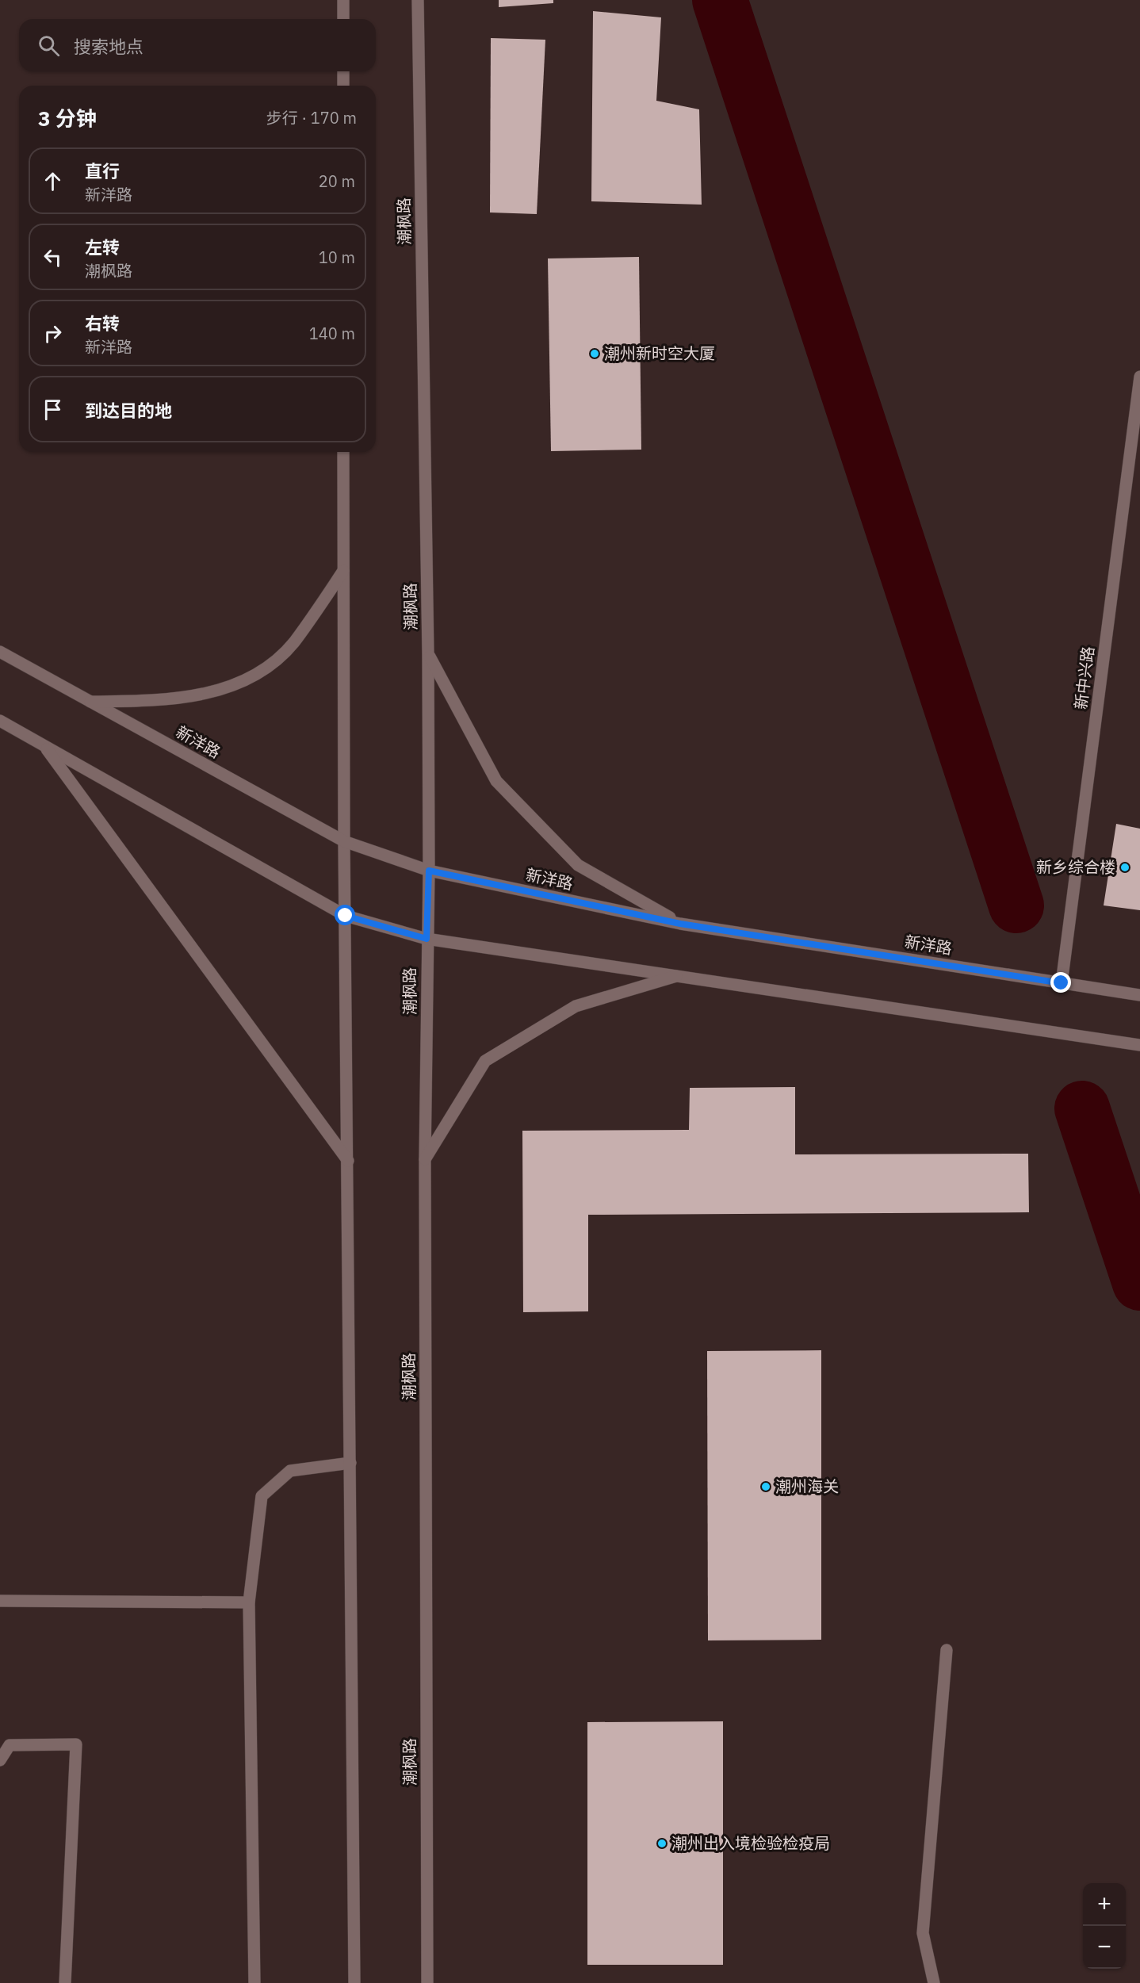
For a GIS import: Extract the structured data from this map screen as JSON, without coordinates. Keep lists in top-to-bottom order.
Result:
{
  "streets": {
    "main road": ["潮枫路", "新中兴路", "新洋路"]
  },
  "crossings": [
    ["潮枫路", "新洋路"],
    ["新中兴路", "新洋路"]
  ],
  "places": [
    "潮州新时空大厦",
    "新乡综合楼",
    "潮州海关",
    "潮州出入境检验检疫局"
  ],
  "page": {
    "search": "搜索地点",
    "heading": ["3 分钟", "步行 · 170 m"],
    "list": [
      ["直行", "新洋路", "20 m"],
      ["左转", "潮枫路", "10 m"],
      ["右转", "新洋路", "140 m"],
      "到达目的地"
    ],
    "map_buttons": ["+", "−"]
  }
}
